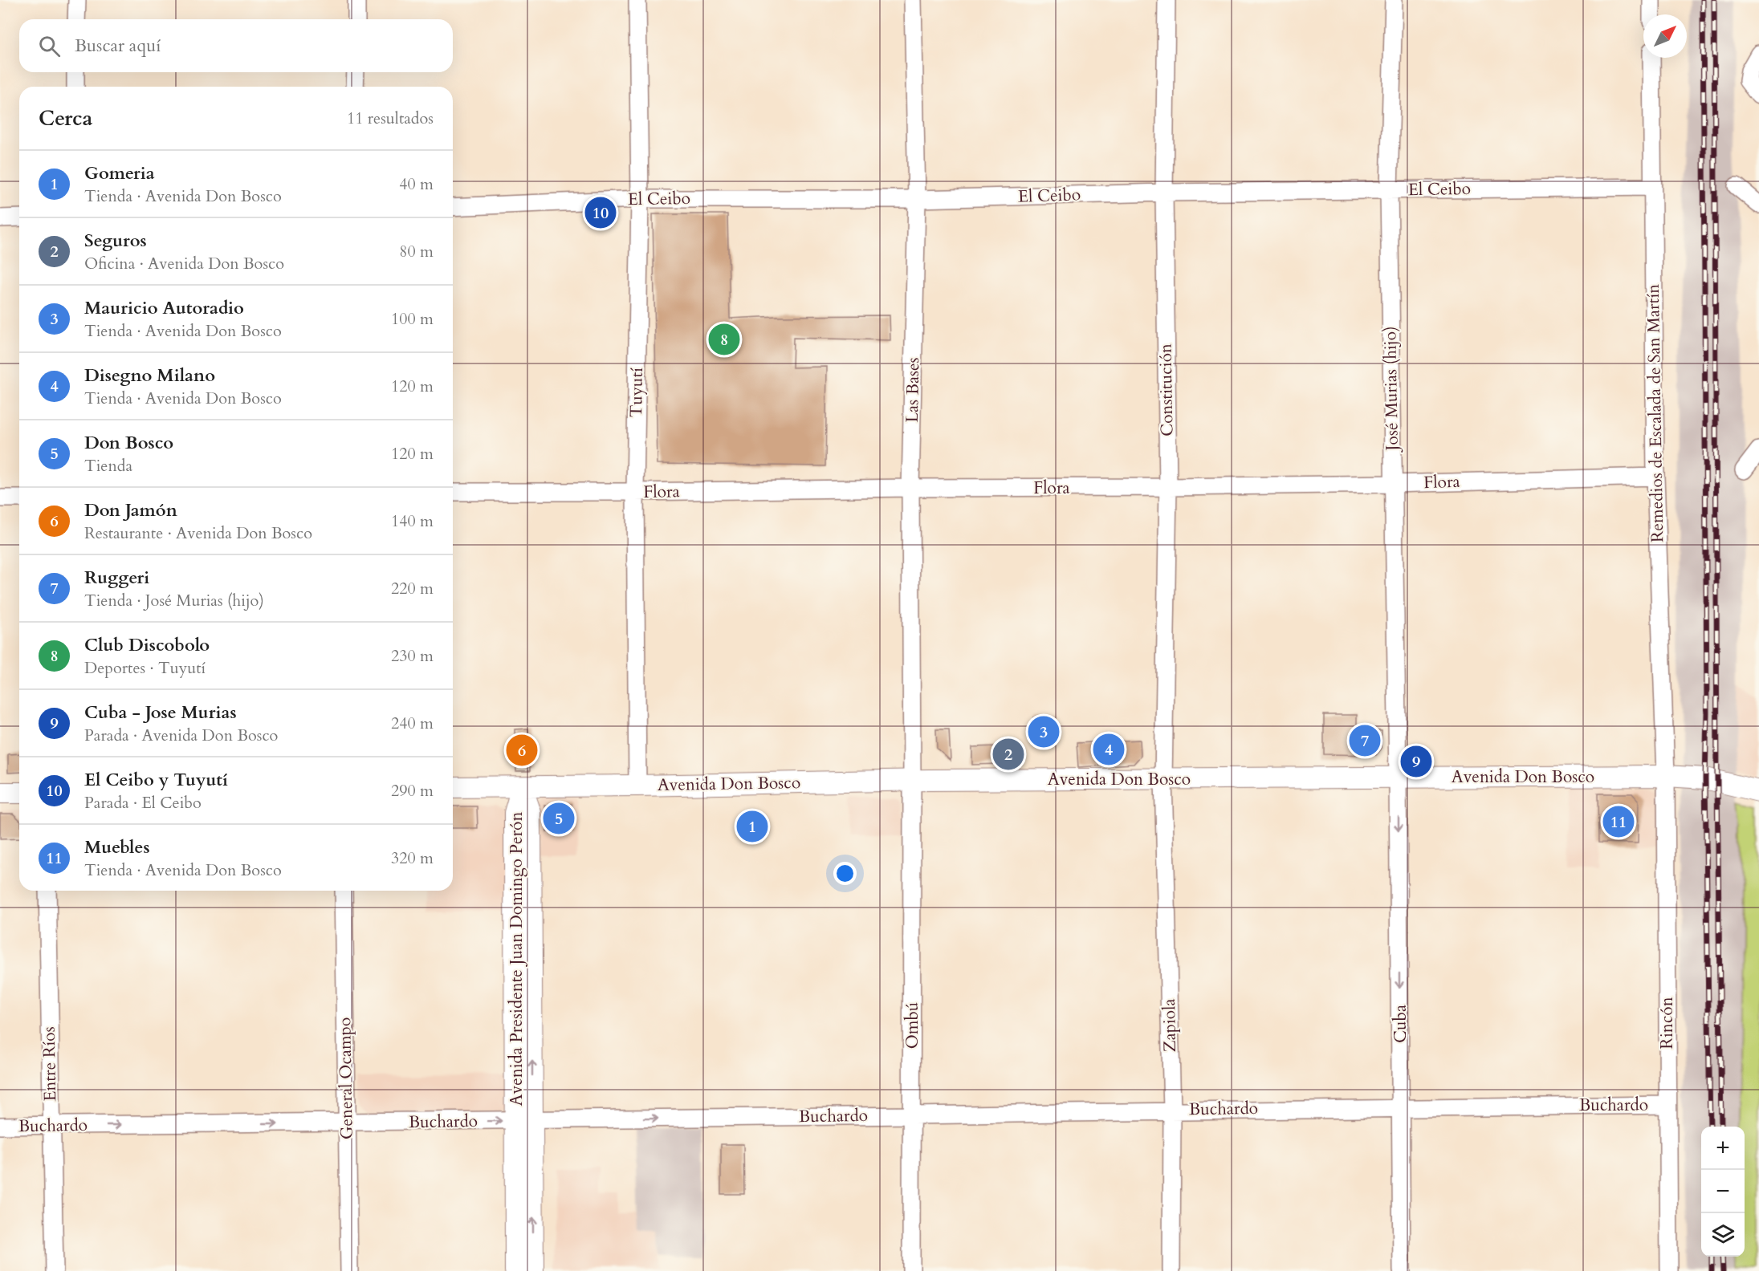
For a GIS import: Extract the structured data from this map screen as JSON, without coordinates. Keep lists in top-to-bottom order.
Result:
{
  "streets": {
    "main road": ["Avenida Don Bosco", "Avenida Presidente Juan Domingo Perón"],
    "street": [
      "El Ceibo",
      "José Murias (hijo)",
      "Las Bases",
      "Constitución",
      "Tuyutí",
      "Remedios de Escalada de San Martín",
      "Flora",
      "Rincón",
      "Cuba",
      "Ombú",
      "Zapiola",
      "Entre Ríos",
      "General Ocampo",
      "Buchardo"
    ]
  },
  "crossings": [
    ["El Ceibo", "José Murias (hijo)"],
    ["El Ceibo", "Las Bases"],
    ["El Ceibo", "Constitución"],
    ["El Ceibo", "Tuyutí"],
    ["El Ceibo", "Remedios de Escalada de San Martín"],
    ["José Murias (hijo)", "Flora"],
    ["José Murias (hijo)", "Avenida Don Bosco"],
    ["José Murias (hijo)", "Cuba"],
    ["Las Bases", "Flora"],
    ["Las Bases", "Avenida Don Bosco"],
    ["Las Bases", "Ombú"],
    ["Constitución", "Flora"],
    ["Constitución", "Avenida Don Bosco"],
    ["Constitución", "Zapiola"],
    ["Tuyutí", "Flora"],
    ["Tuyutí", "Avenida Don Bosco"],
    ["Remedios de Escalada de San Martín", "Flora"],
    ["Remedios de Escalada de San Martín", "Avenida Don Bosco"],
    ["Remedios de Escalada de San Martín", "Rincón"],
    ["Avenida Don Bosco", "Avenida Presidente Juan Domingo Perón"],
    ["Avenida Don Bosco", "Rincón"],
    ["Avenida Don Bosco", "Cuba"],
    ["Avenida Don Bosco", "Ombú"],
    ["Avenida Don Bosco", "Zapiola"],
    ["Avenida Presidente Juan Domingo Perón", "Buchardo"],
    ["Rincón", "Buchardo"],
    ["Cuba", "Buchardo"],
    ["Ombú", "Buchardo"],
    ["Zapiola", "Buchardo"],
    ["Entre Ríos", "Buchardo"],
    ["General Ocampo", "Buchardo"]
  ],
  "one_way": ["Cuba", "Buchardo"],
  "north": "top right",
  "page": {
    "search": "Buscar aquí",
    "heading": ["Cerca", "11 resultados"],
    "list": [
      {
        "mark": "1",
        "name": "Gomeria",
        "note": "Tienda · Avenida Don Bosco",
        "value": "40 m"
      },
      {
        "mark": "2",
        "name": "Seguros",
        "note": "Oficina · Avenida Don Bosco",
        "value": "80 m"
      },
      {
        "mark": "3",
        "name": "Mauricio Autoradio",
        "note": "Tienda · Avenida Don Bosco",
        "value": "100 m"
      },
      {
        "mark": "4",
        "name": "Disegno Milano",
        "note": "Tienda · Avenida Don Bosco",
        "value": "120 m"
      },
      {
        "mark": "5",
        "name": "Don Bosco",
        "note": "Tienda",
        "value": "120 m"
      },
      {
        "mark": "6",
        "name": "Don Jamón",
        "note": "Restaurante · Avenida Don Bosco",
        "value": "140 m"
      },
      {
        "mark": "7",
        "name": "Ruggeri",
        "note": "Tienda · José Murias (hijo)",
        "value": "220 m"
      },
      {
        "mark": "8",
        "name": "Club Discobolo",
        "note": "Deportes · Tuyutí",
        "value": "230 m"
      },
      {
        "mark": "9",
        "name": "Cuba - Jose Murias",
        "note": "Parada · Avenida Don Bosco",
        "value": "240 m"
      },
      {
        "mark": "10",
        "name": "El Ceibo y Tuyutí",
        "note": "Parada · El Ceibo",
        "value": "290 m"
      },
      {
        "mark": "11",
        "name": "Muebles",
        "note": "Tienda · Avenida Don Bosco",
        "value": "320 m"
      }
    ],
    "pins": [
      "10",
      "8",
      "3",
      "7",
      "4",
      "6",
      "2",
      "9",
      "5",
      "11",
      "1"
    ],
    "map_buttons": ["+", "−"]
  }
}
